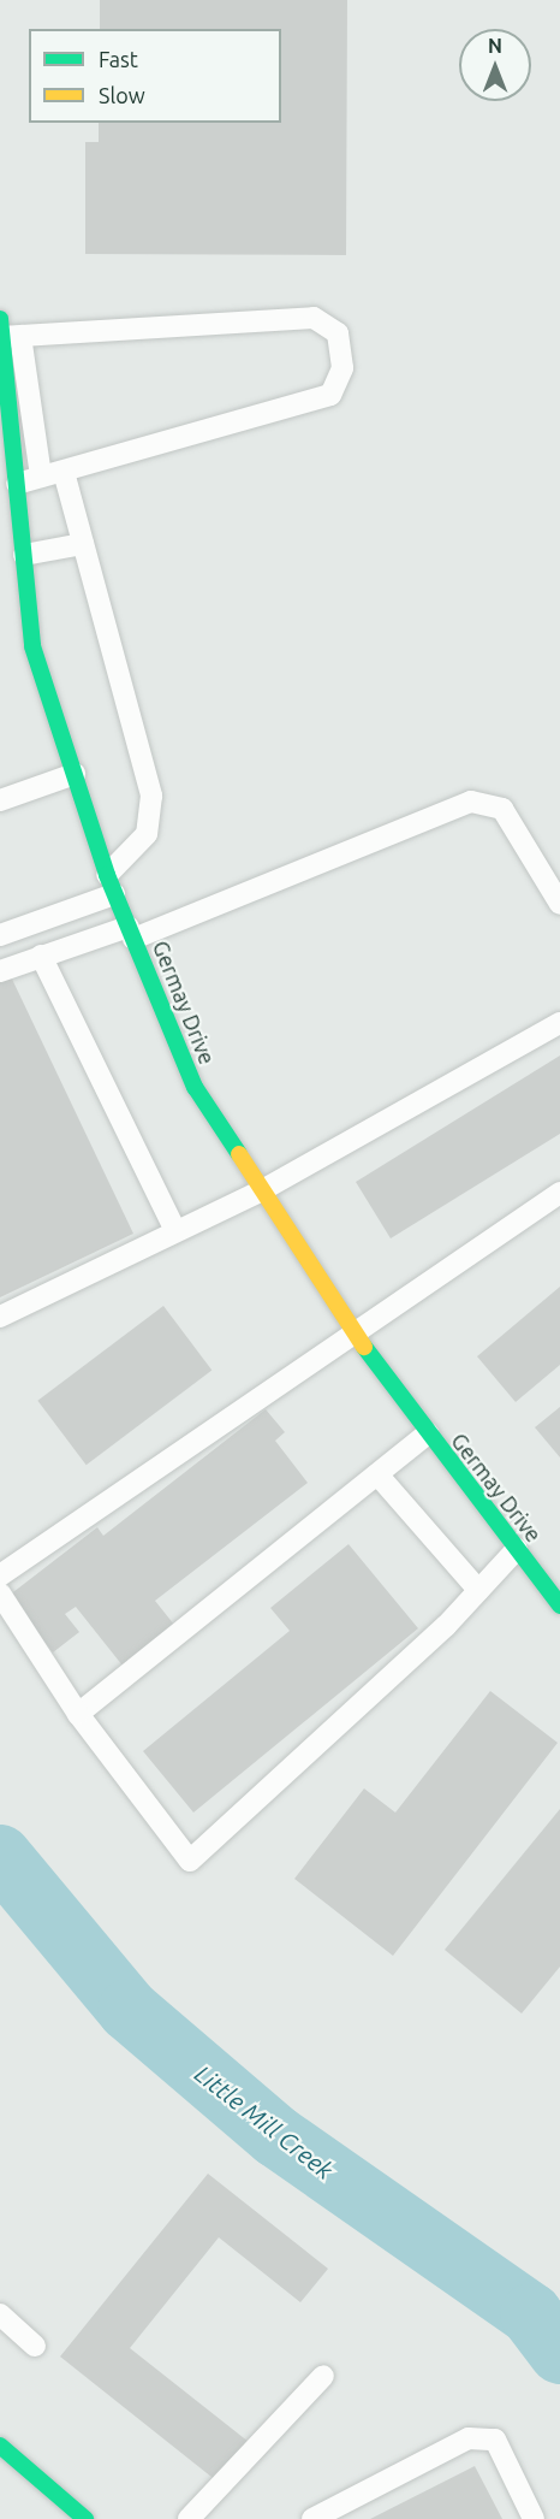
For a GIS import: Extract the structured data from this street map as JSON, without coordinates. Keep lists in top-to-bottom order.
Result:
{
  "streets": {
    "street": ["Germay Drive"]
  },
  "water": ["Little Mill Creek"],
  "legend": ["Fast", "Slow"],
  "north": "top"
}
